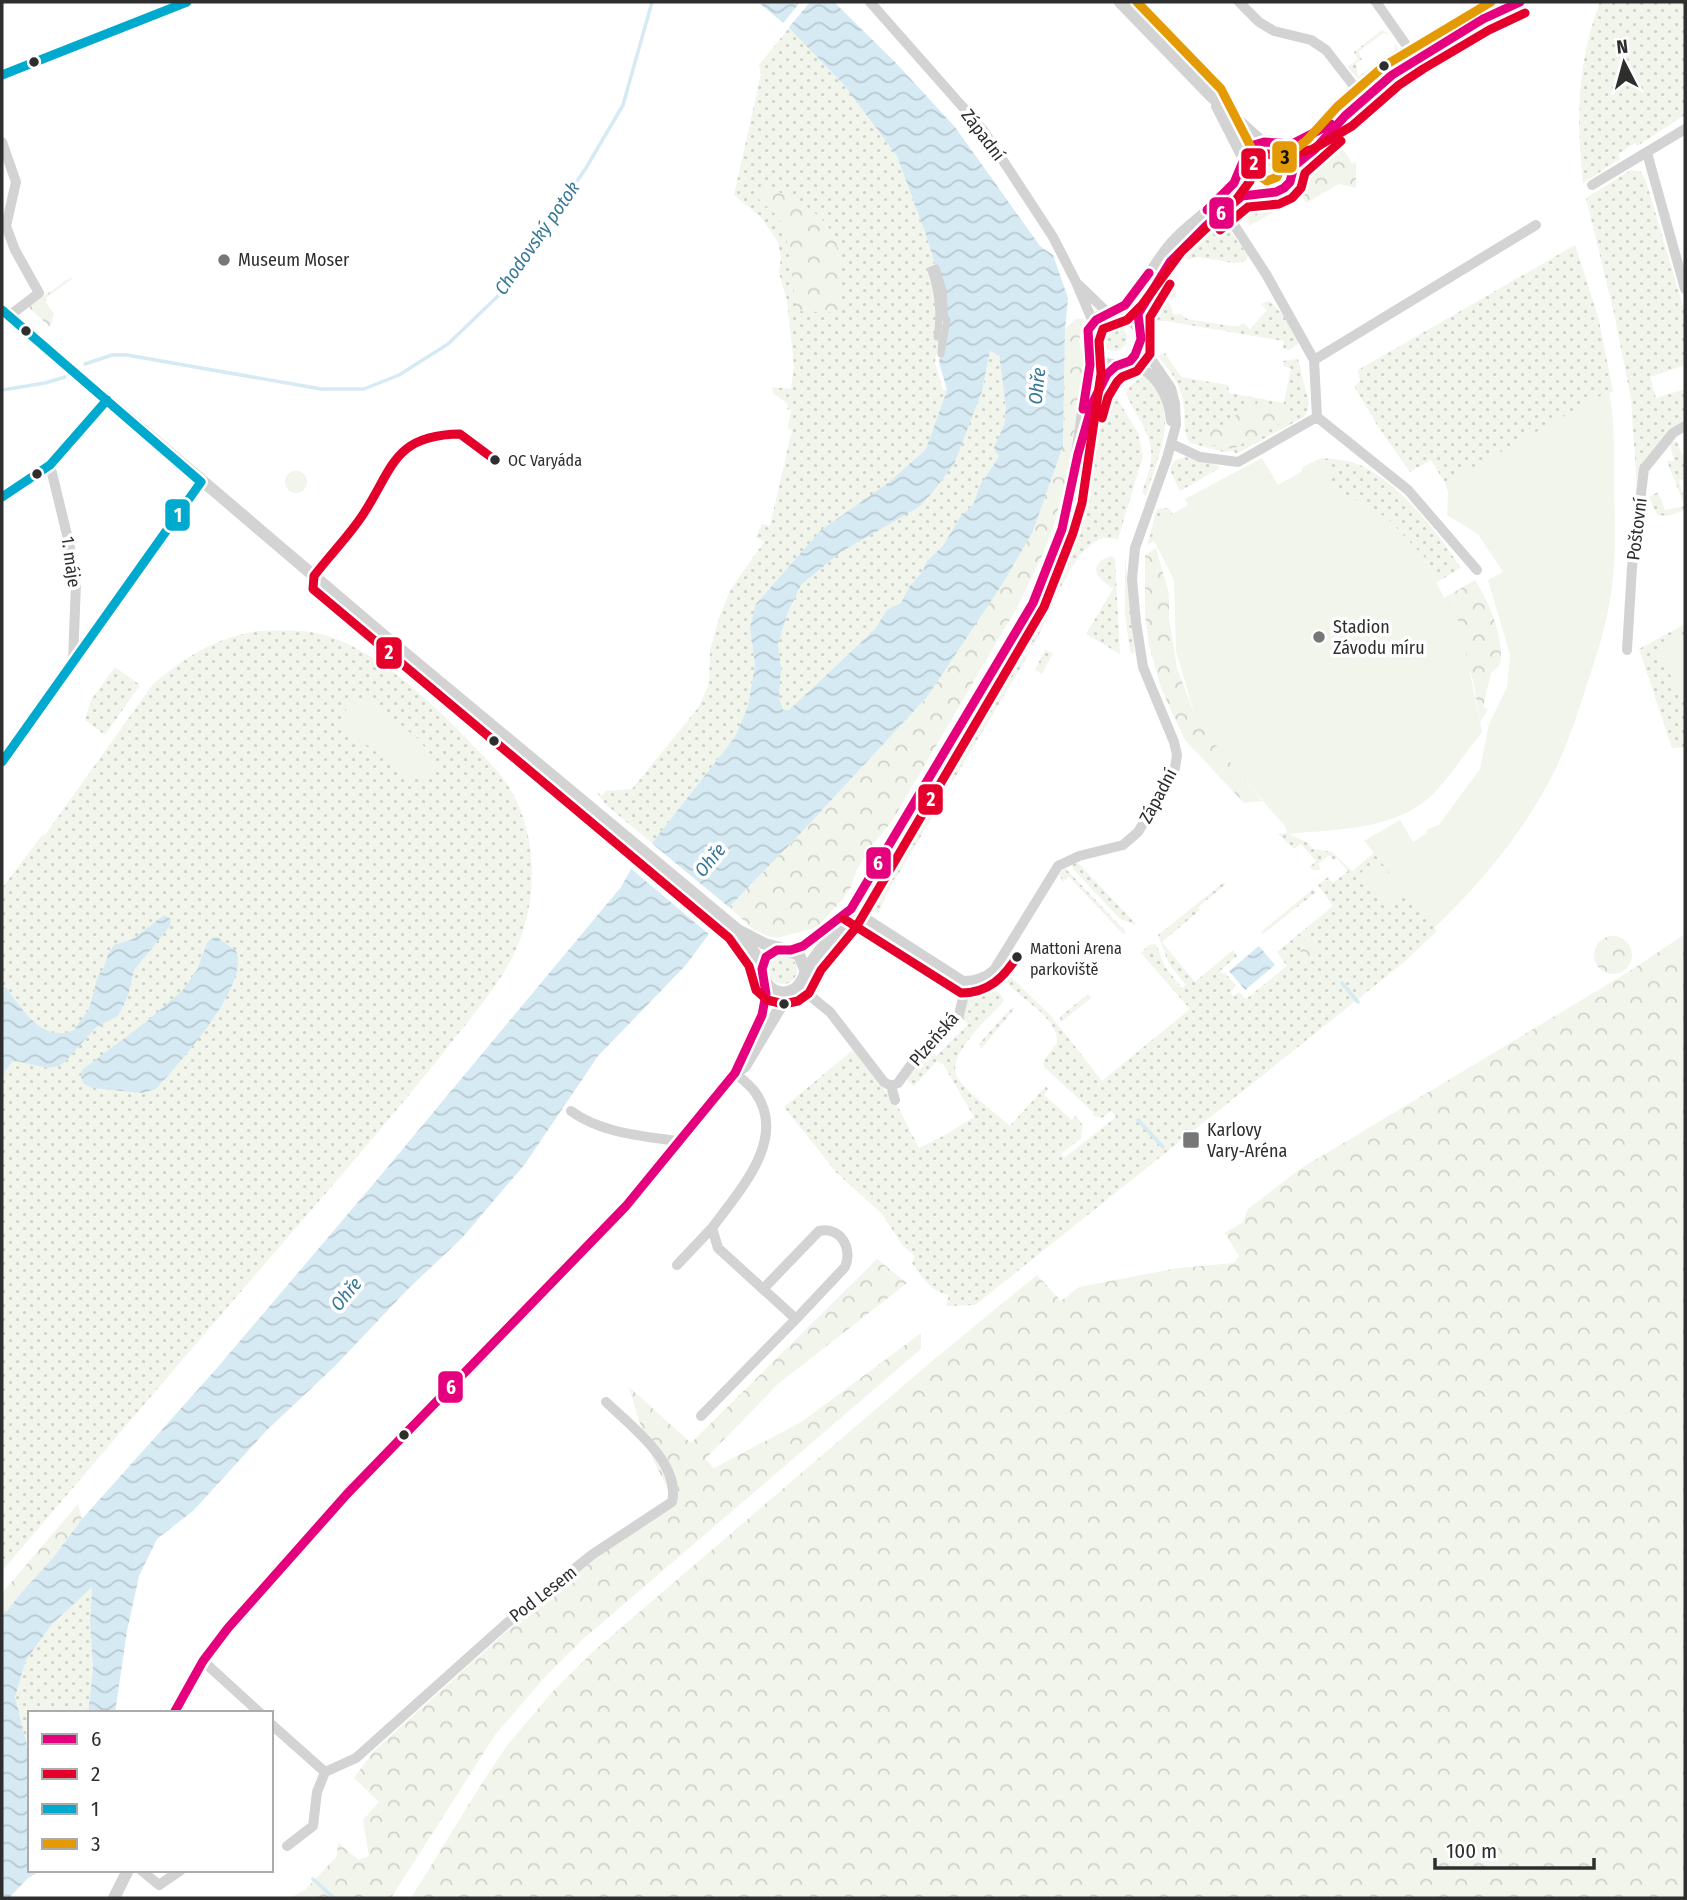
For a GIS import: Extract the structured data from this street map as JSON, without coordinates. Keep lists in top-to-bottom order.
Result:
{
  "streets": {
    "street": [
      "Západní",
      "Poštovní",
      "1. máje",
      "Plzeňská",
      "Pod Lesem"
    ]
  },
  "crossings": [
    ["Západní", "Plzeňská"]
  ],
  "water": ["Chodovský potok", "Ohře"],
  "places": {
    "other": [
      "Museum Moser",
      "OC Varyáda",
      "Stadion Závodu míru",
      "Mattoni Arena parkoviště"
    ],
    "transit": ["Karlovy Vary-Aréna"]
  },
  "lines": [
    "transit line 6",
    "transit line 1",
    "transit line 3",
    "transit line 2"
  ],
  "legend": [
    "6",
    "2",
    "1",
    "3"
  ],
  "scale_bar": "100 m",
  "north": "top"
}
